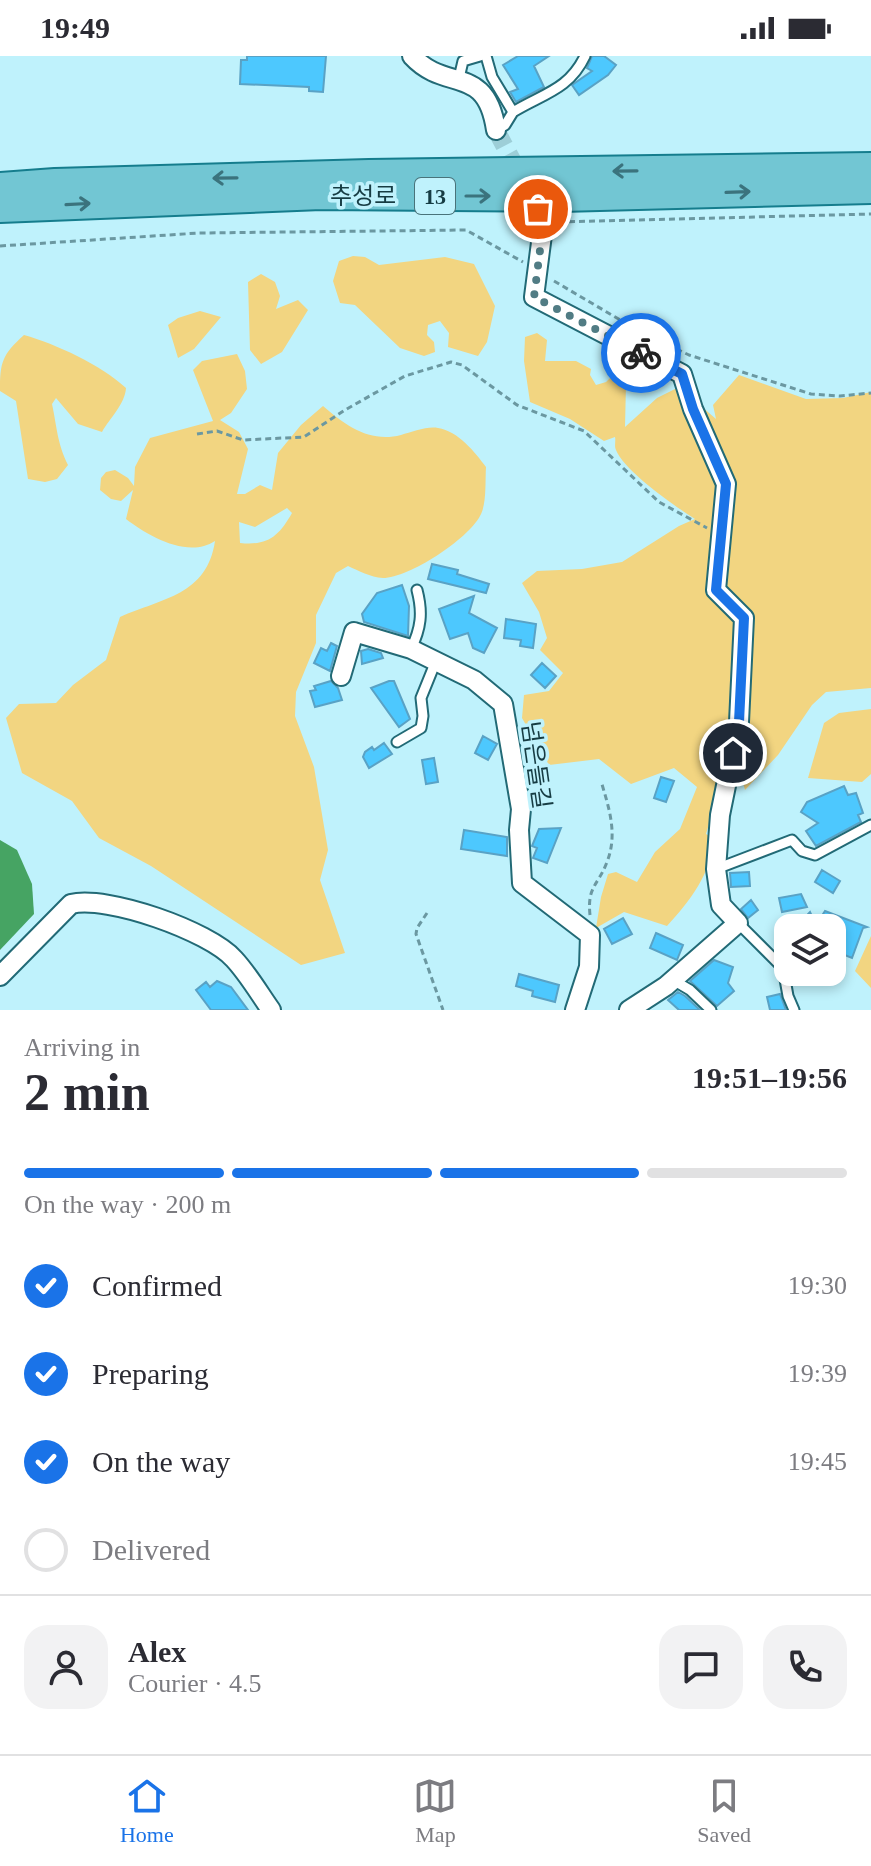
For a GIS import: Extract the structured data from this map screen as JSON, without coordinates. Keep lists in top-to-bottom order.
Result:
{
  "streets": {
    "main road": ["추성로", "13"],
    "street": ["넘은들길"]
  },
  "page": {
    "status": "19:49",
    "heading": ["2 min", "Arriving in", "19:51–19:56"],
    "panel": ["Alex", "Courier · 4.5"],
    "bar": "On the way · 200 m",
    "list": [
      ["Confirmed", "19:30"],
      ["Preparing", "19:39"],
      ["On the way", "19:45"],
      "Delivered"
    ],
    "tabs": ["Home", "Map", "Saved"]
  }
}
